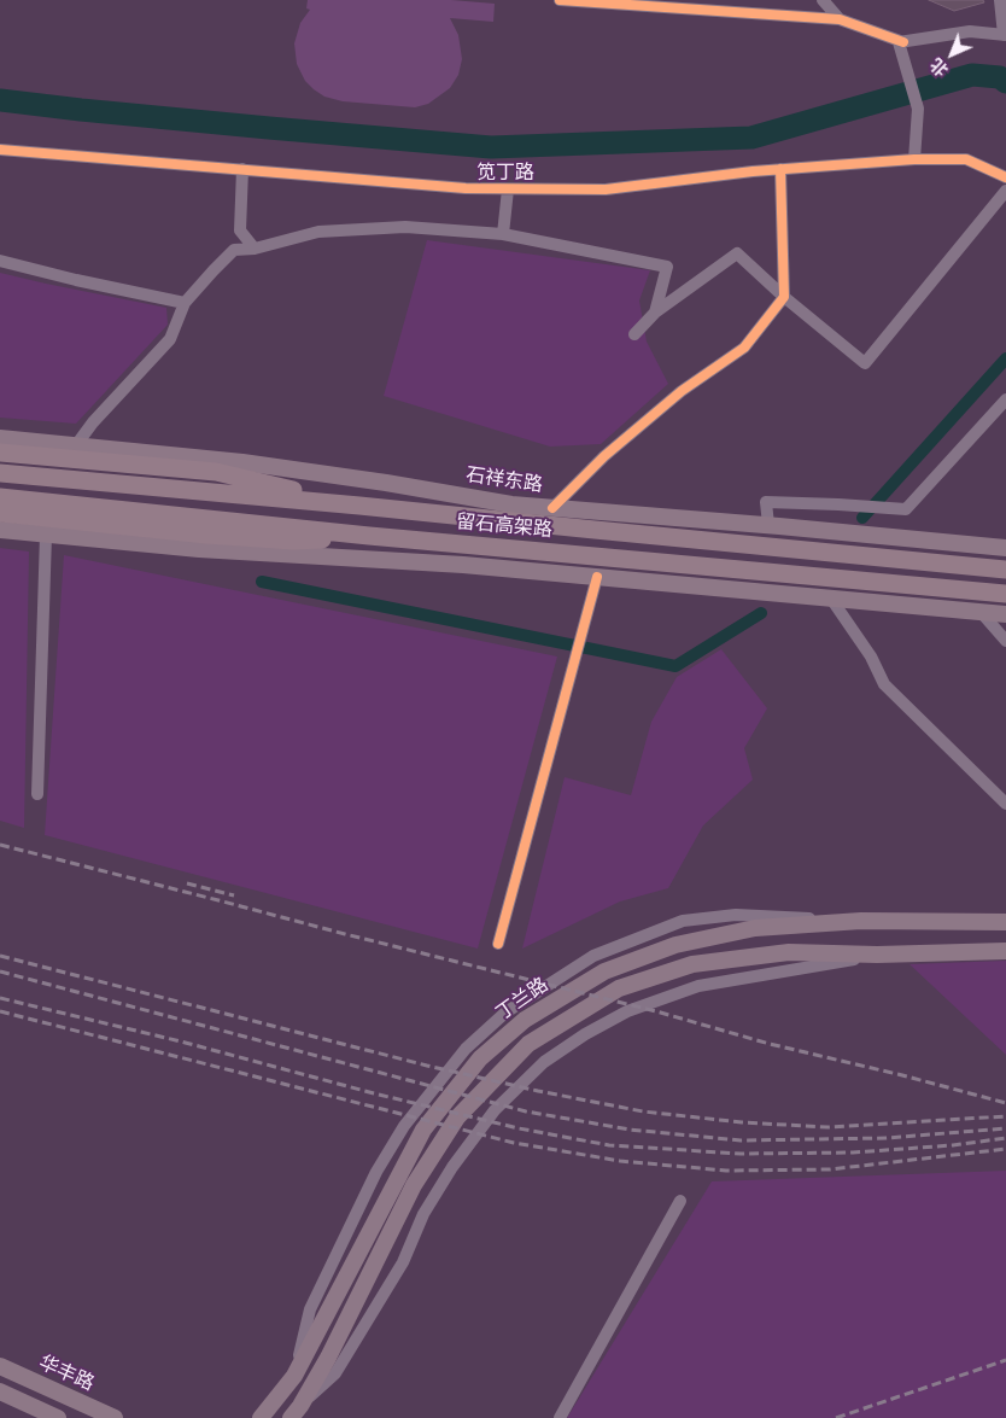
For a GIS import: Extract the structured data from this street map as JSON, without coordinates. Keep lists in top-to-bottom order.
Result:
{
  "streets": {
    "highway": ["留石高架路"],
    "main road": ["石祥东路", "丁兰路", "华丰路"],
    "street": ["笕丁路"]
  },
  "north": "bottom left"
}
